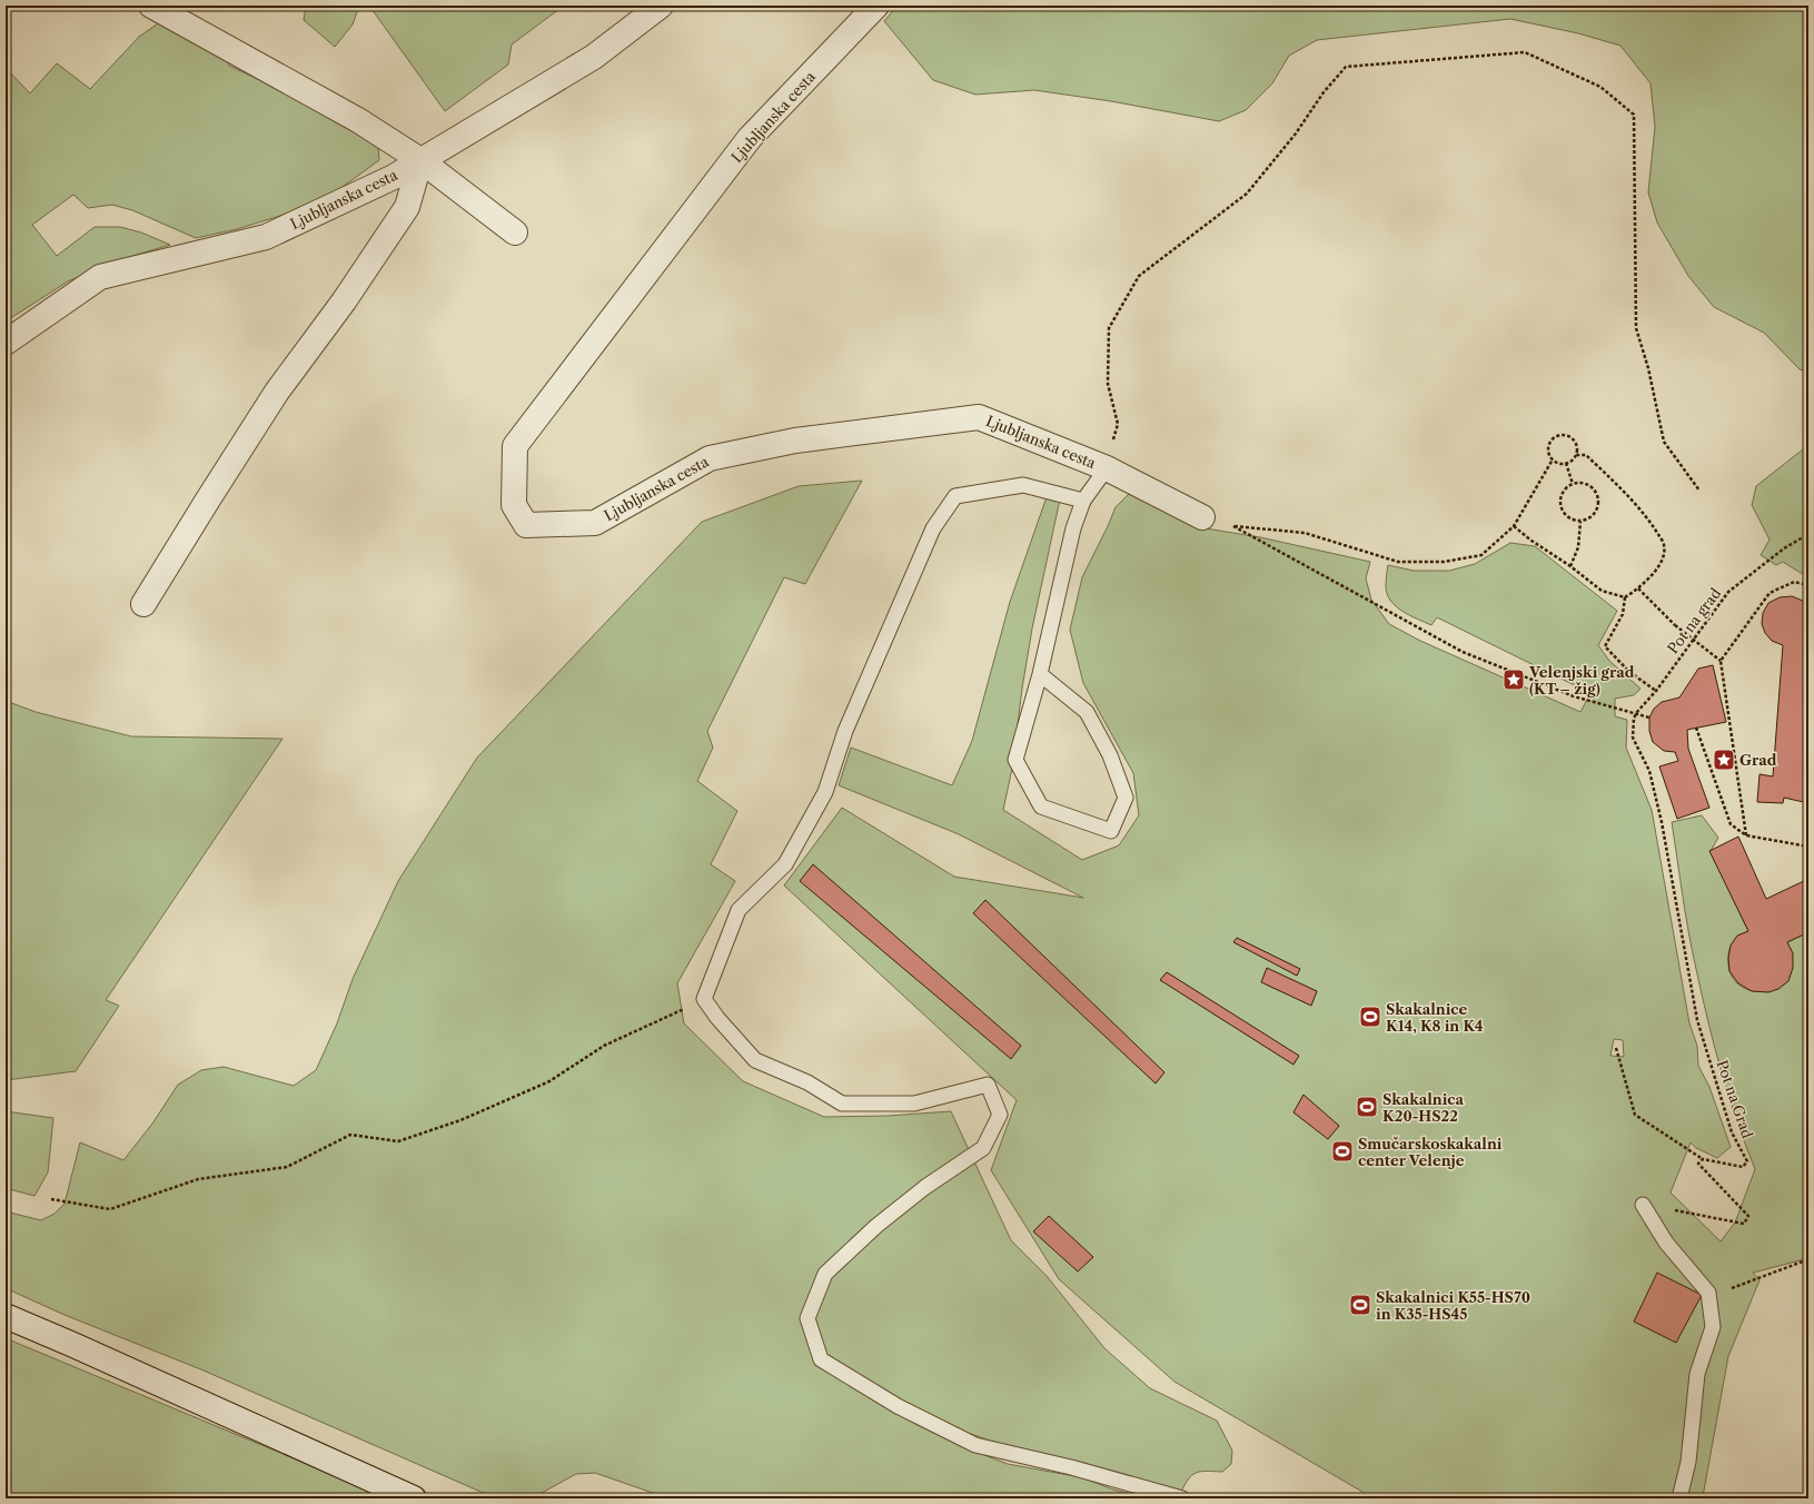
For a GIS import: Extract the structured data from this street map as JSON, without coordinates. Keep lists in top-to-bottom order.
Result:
{
  "streets": {
    "street": ["Ljubljanska cesta"],
    "path": ["Pot na grad", "Pot na Grad"]
  },
  "crossings": [
    ["Pot na grad", "Pot na Grad"]
  ],
  "places": {
    "place": ["Velenjski grad (KT – žig)", "Grad"],
    "sports": [
      "Skakalnice K14, K8 in K4",
      "Skakalnica K20-HS22",
      "Smučarskoskakalni center Velenje",
      "Skakalnici K55-HS70 in K35-HS45"
    ]
  }
}
